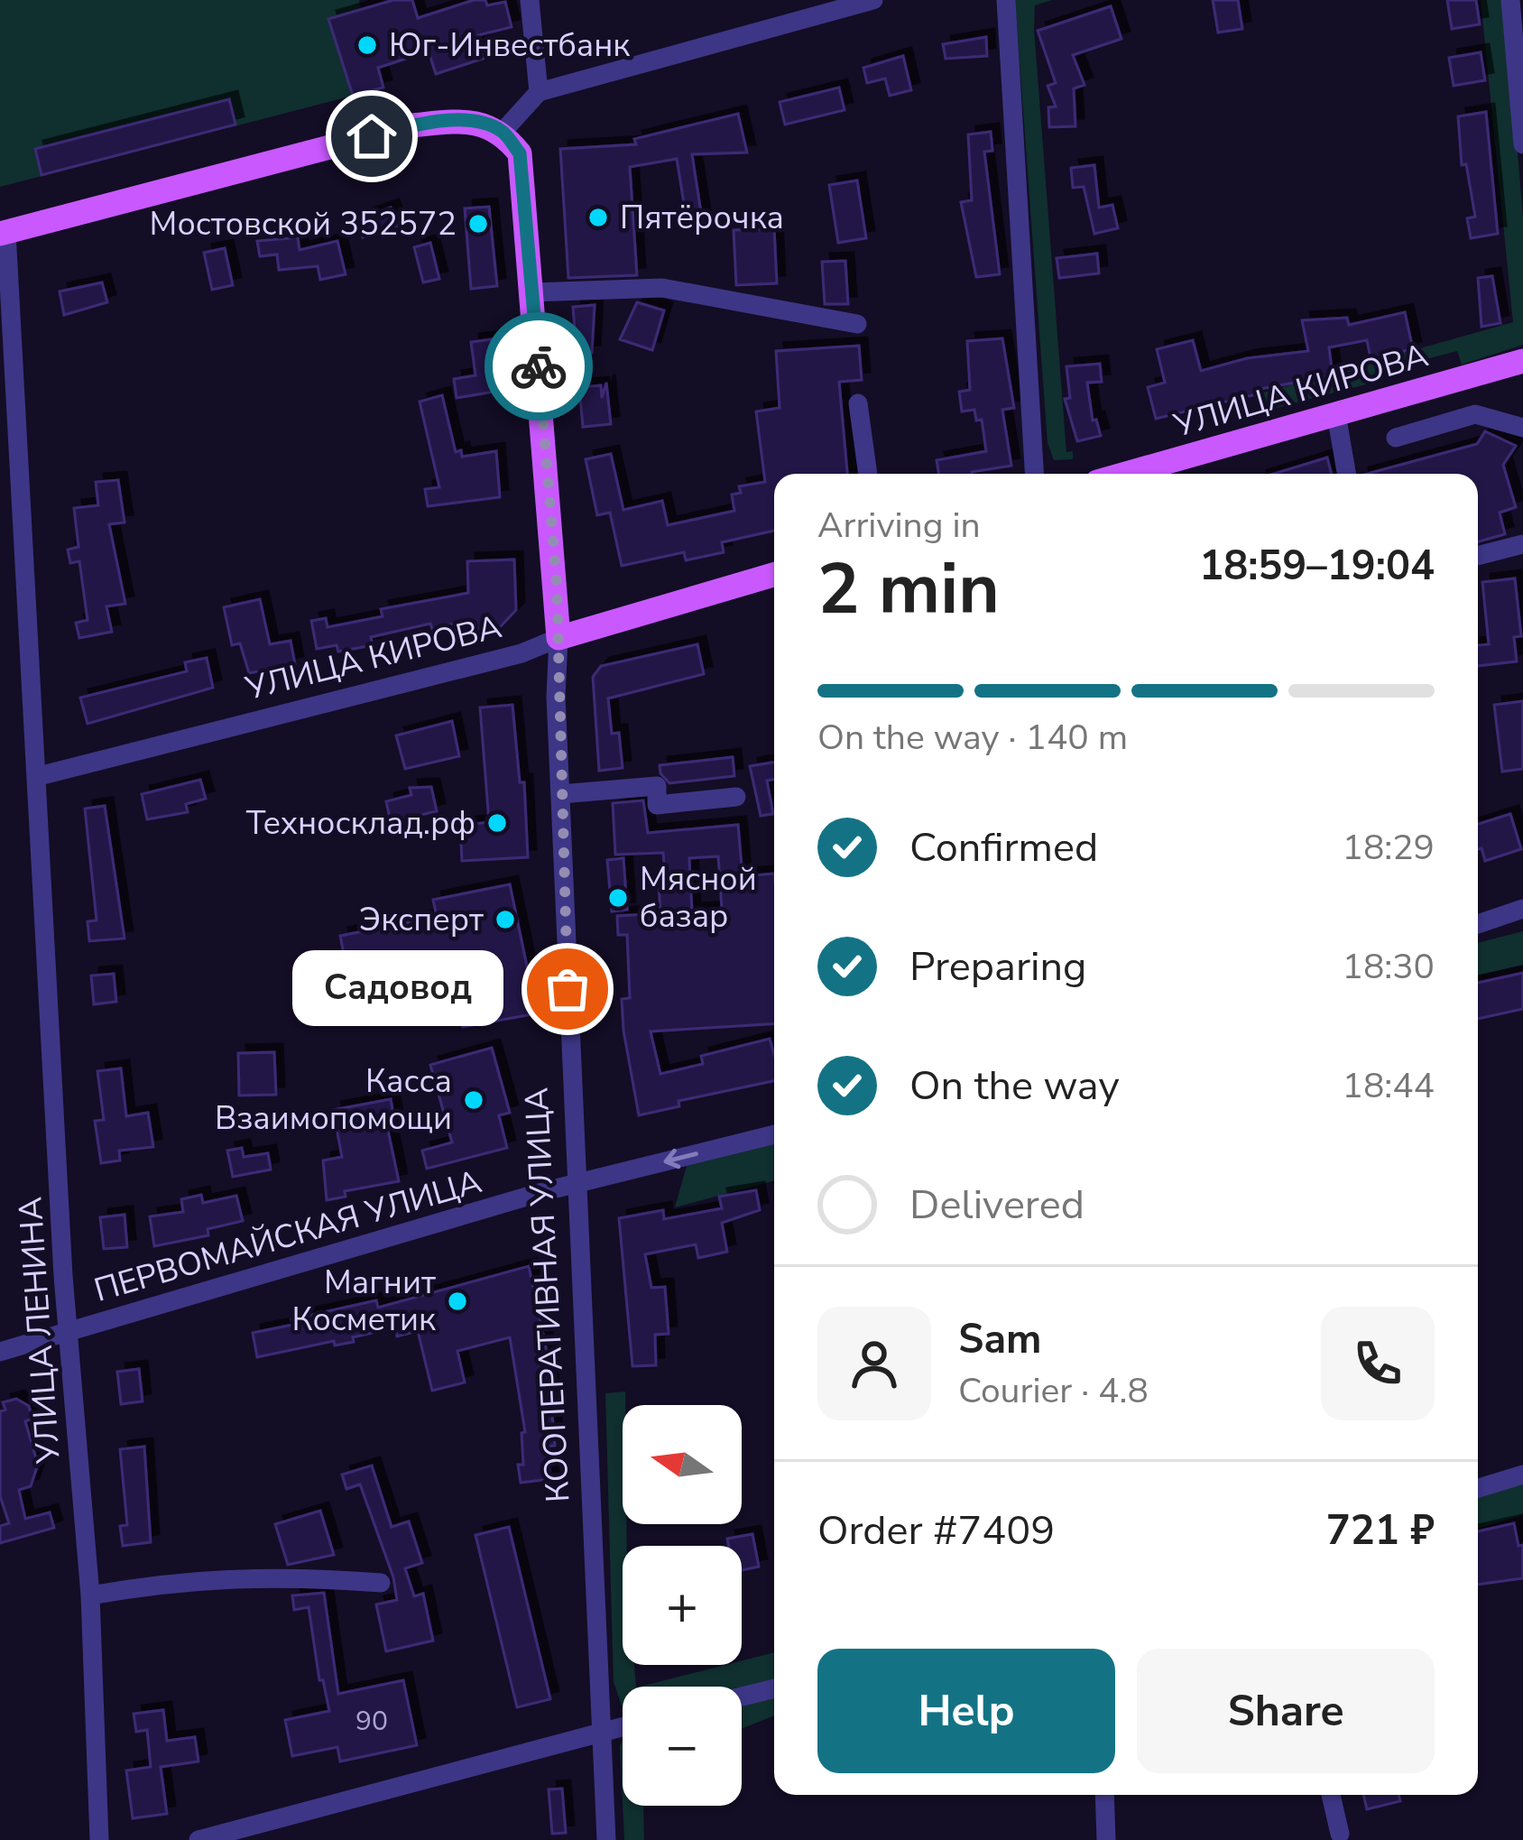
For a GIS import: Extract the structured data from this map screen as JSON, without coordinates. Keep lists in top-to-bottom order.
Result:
{
  "streets": {
    "main road": ["УЛИЦА КИРОВА", "КООПЕРАТИВНАЯ УЛИЦА"],
    "street": ["ПЕРВОМАЙСКАЯ УЛИЦА", "УЛИЦА ЛЕНИНА"]
  },
  "crossings": [
    ["УЛИЦА КИРОВА", "КООПЕРАТИВНАЯ УЛИЦА"],
    ["УЛИЦА КИРОВА", "УЛИЦА ЛЕНИНА"],
    ["ПЕРВОМАЙСКАЯ УЛИЦА", "КООПЕРАТИВНАЯ УЛИЦА"],
    ["ПЕРВОМАЙСКАЯ УЛИЦА", "УЛИЦА ЛЕНИНА"]
  ],
  "places": [
    "Юг-Инвестбанк",
    "Пятёрочка",
    "Мостовской 352572",
    "Техносклад.рф",
    "Мясной базар",
    "Эксперт",
    "Садовод",
    "Касса Взаимопомощи",
    "Магнит Косметик"
  ],
  "house_numbers": ["90"],
  "north": "left",
  "page": {
    "heading": ["2 min", "Arriving in", "18:59–19:04"],
    "panel": [
      "Sam",
      "Courier · 4.8",
      "Order #7409",
      "721 ₽"
    ],
    "bar": "On the way · 140 m",
    "list": [
      ["Confirmed", "18:29"],
      ["Preparing", "18:30"],
      ["On the way", "18:44"],
      "Delivered"
    ],
    "bubble": "Садовод",
    "map_buttons": ["+", "−"],
    "buttons": ["Help", "Share"]
  }
}
